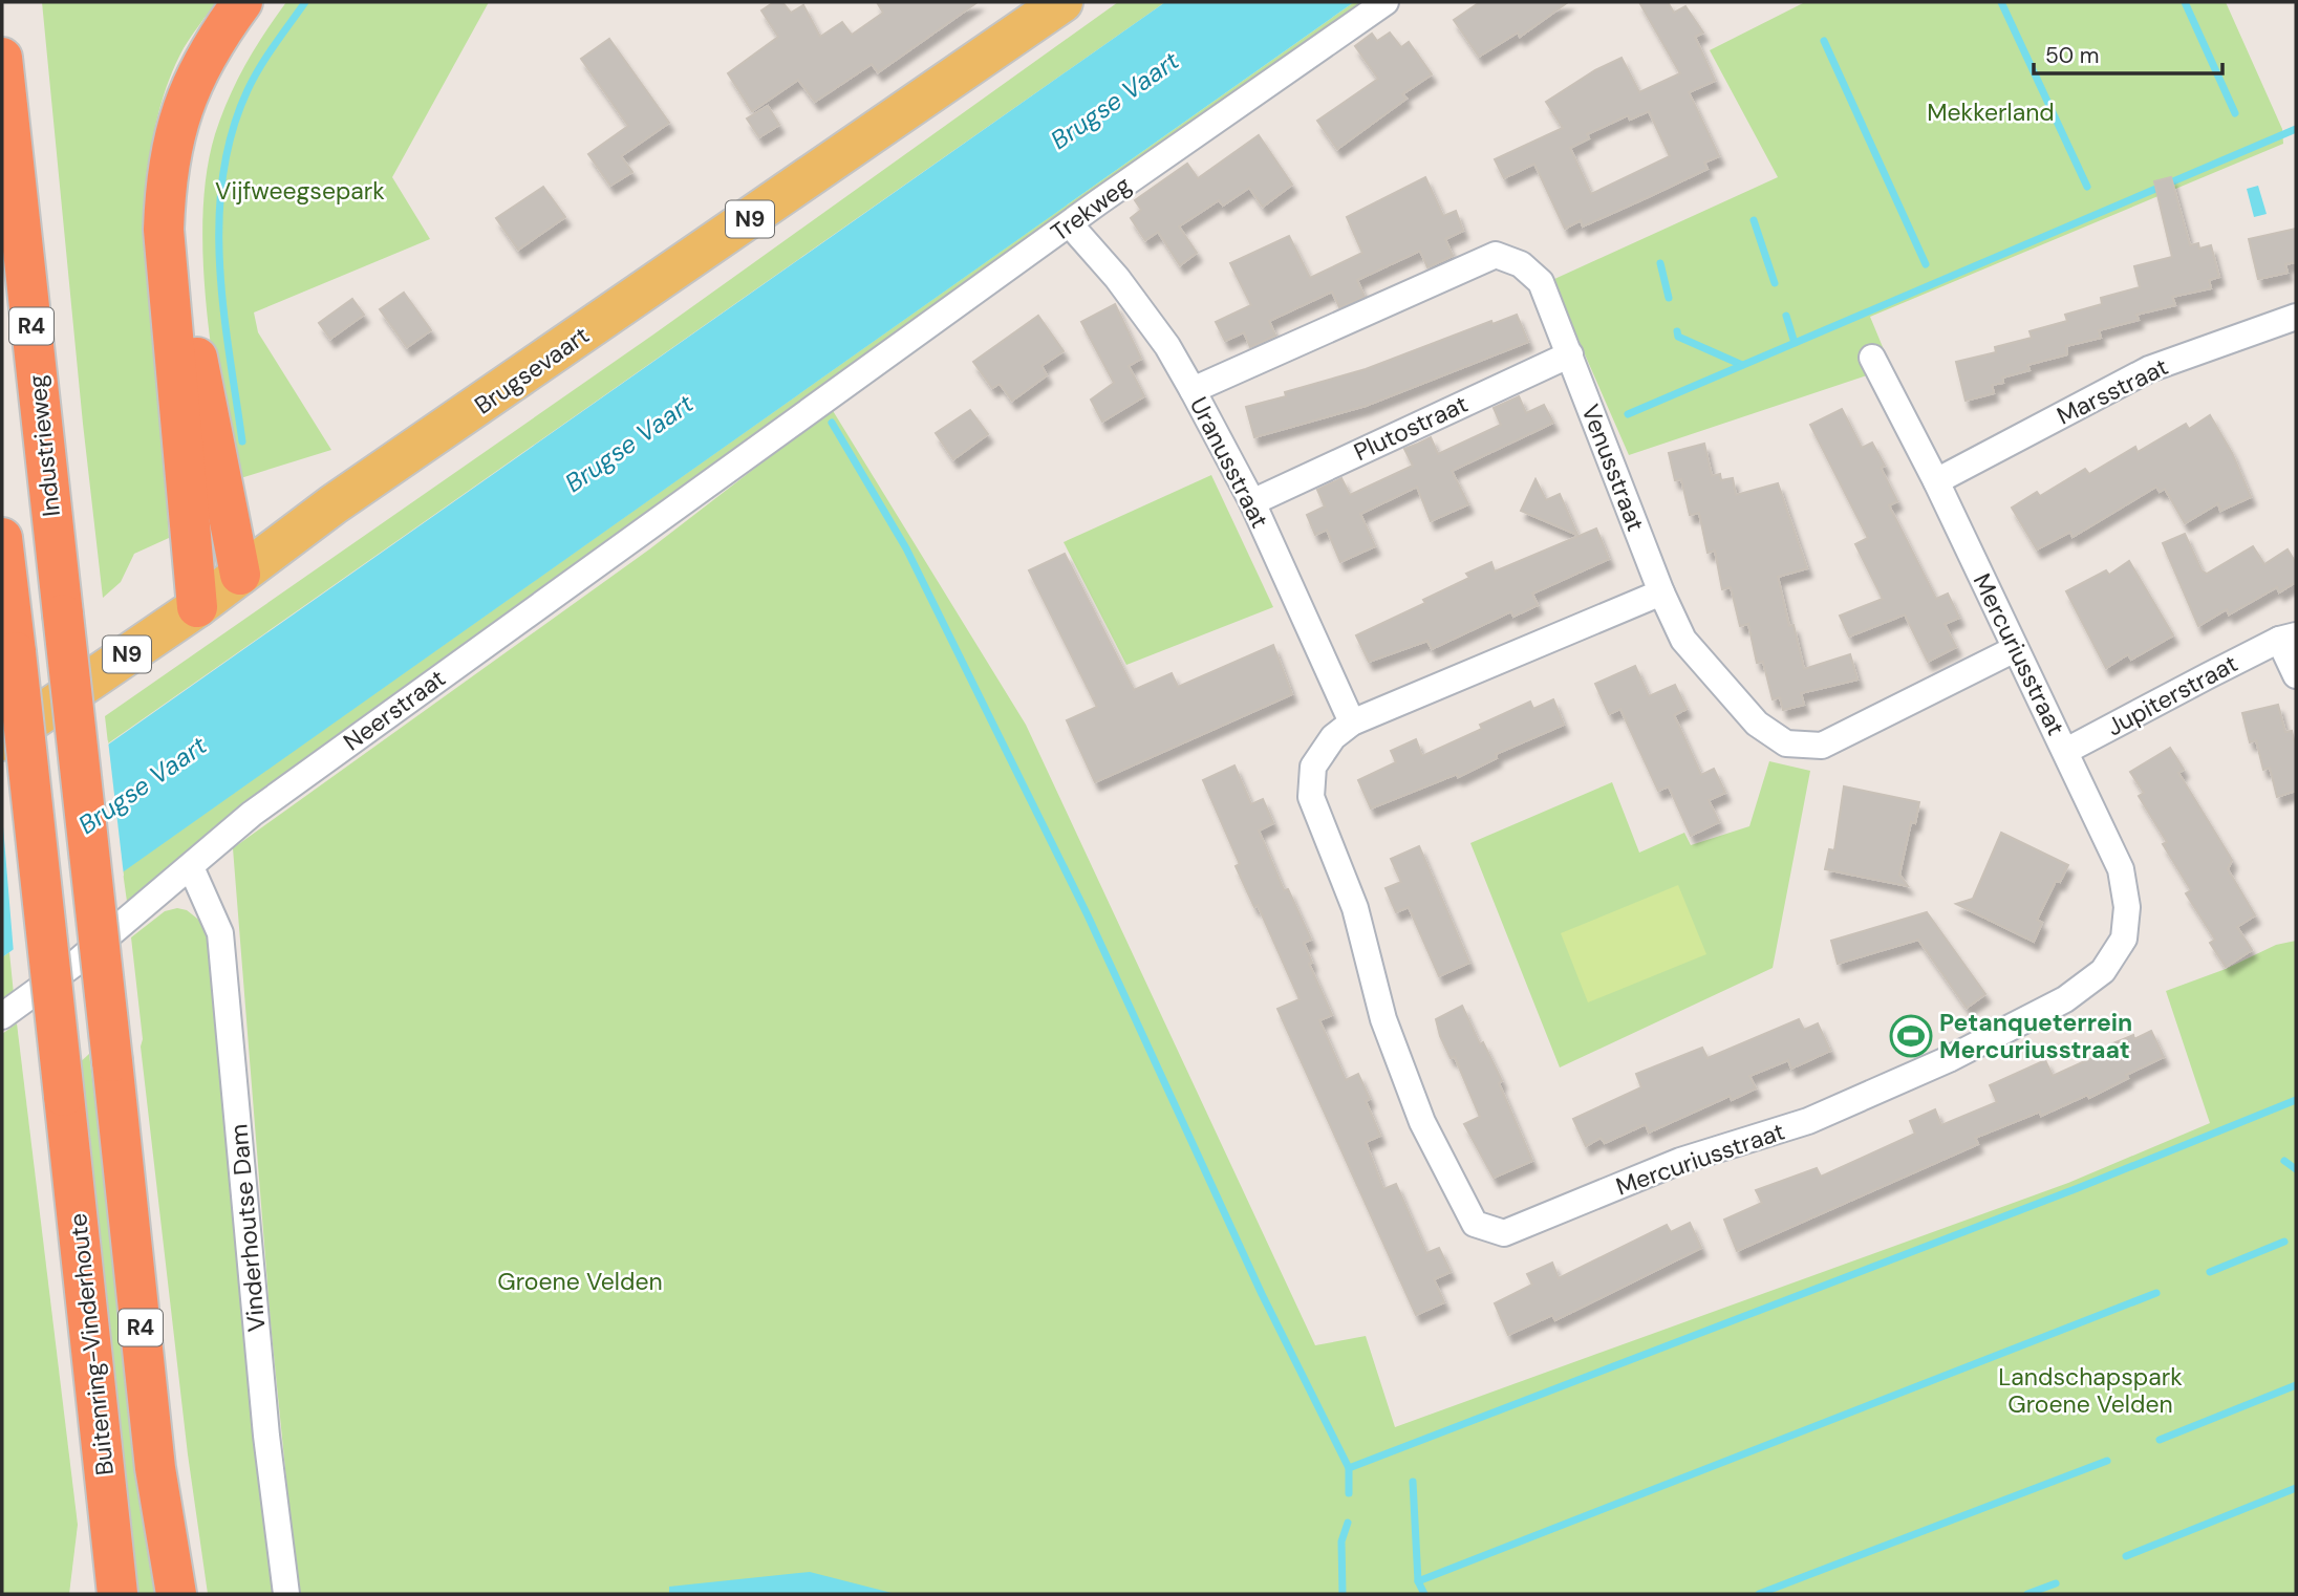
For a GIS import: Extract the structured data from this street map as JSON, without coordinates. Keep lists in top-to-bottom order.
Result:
{
  "streets": {
    "highway": ["R4", "Industrieweg", "Buitenring-Vinderhoute"],
    "main road": ["N9", "Brugsevaart"],
    "street": [
      "Trekweg",
      "Marsstraat",
      "Plutostraat",
      "Uranusstraat",
      "Venusstraat",
      "Mercuriusstraat",
      "Jupiterstraat",
      "Neerstraat",
      "Vinderhoutse Dam"
    ]
  },
  "crossings": [
    ["Trekweg", "Uranusstraat"],
    ["Trekweg", "Neerstraat"],
    ["Marsstraat", "Mercuriusstraat"],
    ["Plutostraat", "Uranusstraat"],
    ["Plutostraat", "Venusstraat"],
    ["Uranusstraat", "Venusstraat"],
    ["Uranusstraat", "Mercuriusstraat"],
    ["Venusstraat", "Mercuriusstraat"],
    ["Mercuriusstraat", "Jupiterstraat"],
    ["Neerstraat", "Vinderhoutse Dam"]
  ],
  "water": ["Brugse Vaart"],
  "parks": [
    "Mekkerland",
    "Vijfweegsepark",
    "Groene Velden",
    "Landschapspark Groene Velden"
  ],
  "places": {
    "sports": ["Petanqueterrein Mercuriusstraat"]
  },
  "scale_bar": "50 m"
}
